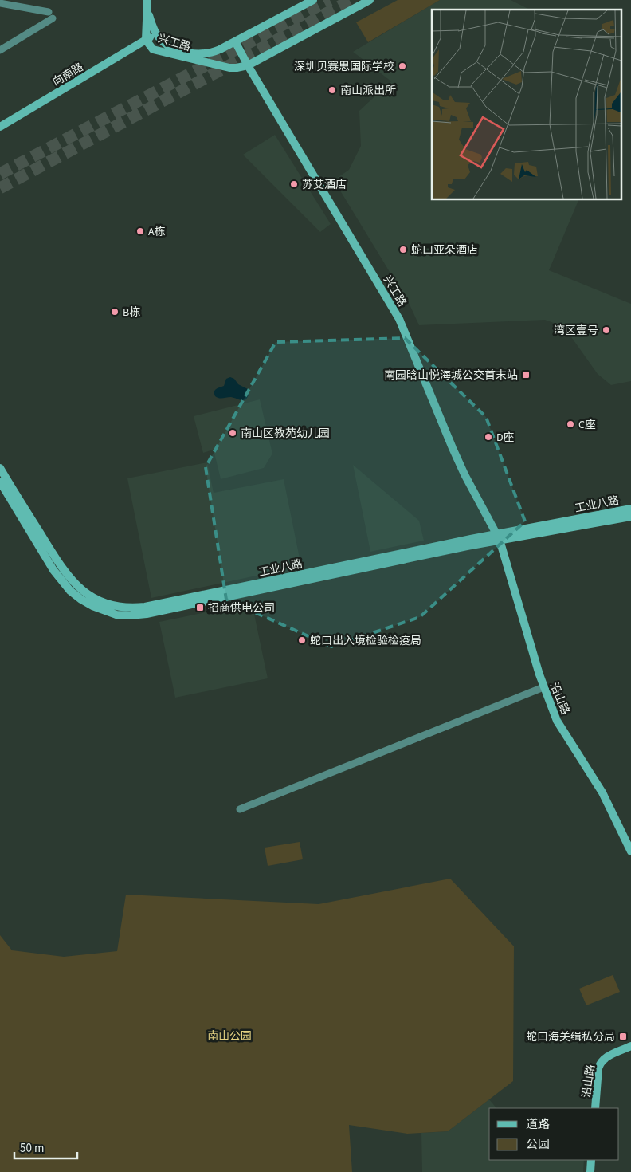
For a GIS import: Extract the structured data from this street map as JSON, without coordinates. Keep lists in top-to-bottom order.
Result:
{
  "streets": {
    "street": [
      "兴工路",
      "向南路",
      "工业八路",
      "沿山路"
    ]
  },
  "crossings": [
    ["兴工路", "向南路"],
    ["兴工路", "工业八路"],
    ["兴工路", "沿山路"],
    ["工业八路", "沿山路"]
  ],
  "parks": ["南山公园"],
  "places": {
    "other": [
      "深圳贝赛思国际学校",
      "南山派出所",
      "苏艾酒店",
      "A栋",
      "蛇口亚朵酒店",
      "B栋",
      "湾区壹号",
      "C座",
      "南山区教苑幼儿园",
      "D座",
      "蛇口出入境检验检疫局"
    ],
    "transit": ["南园晗山悦海城公交首末站", "招商供电公司", "蛇口海关缉私分局"]
  },
  "legend": ["道路", "公园"],
  "scale_bar": "50 m"
}
